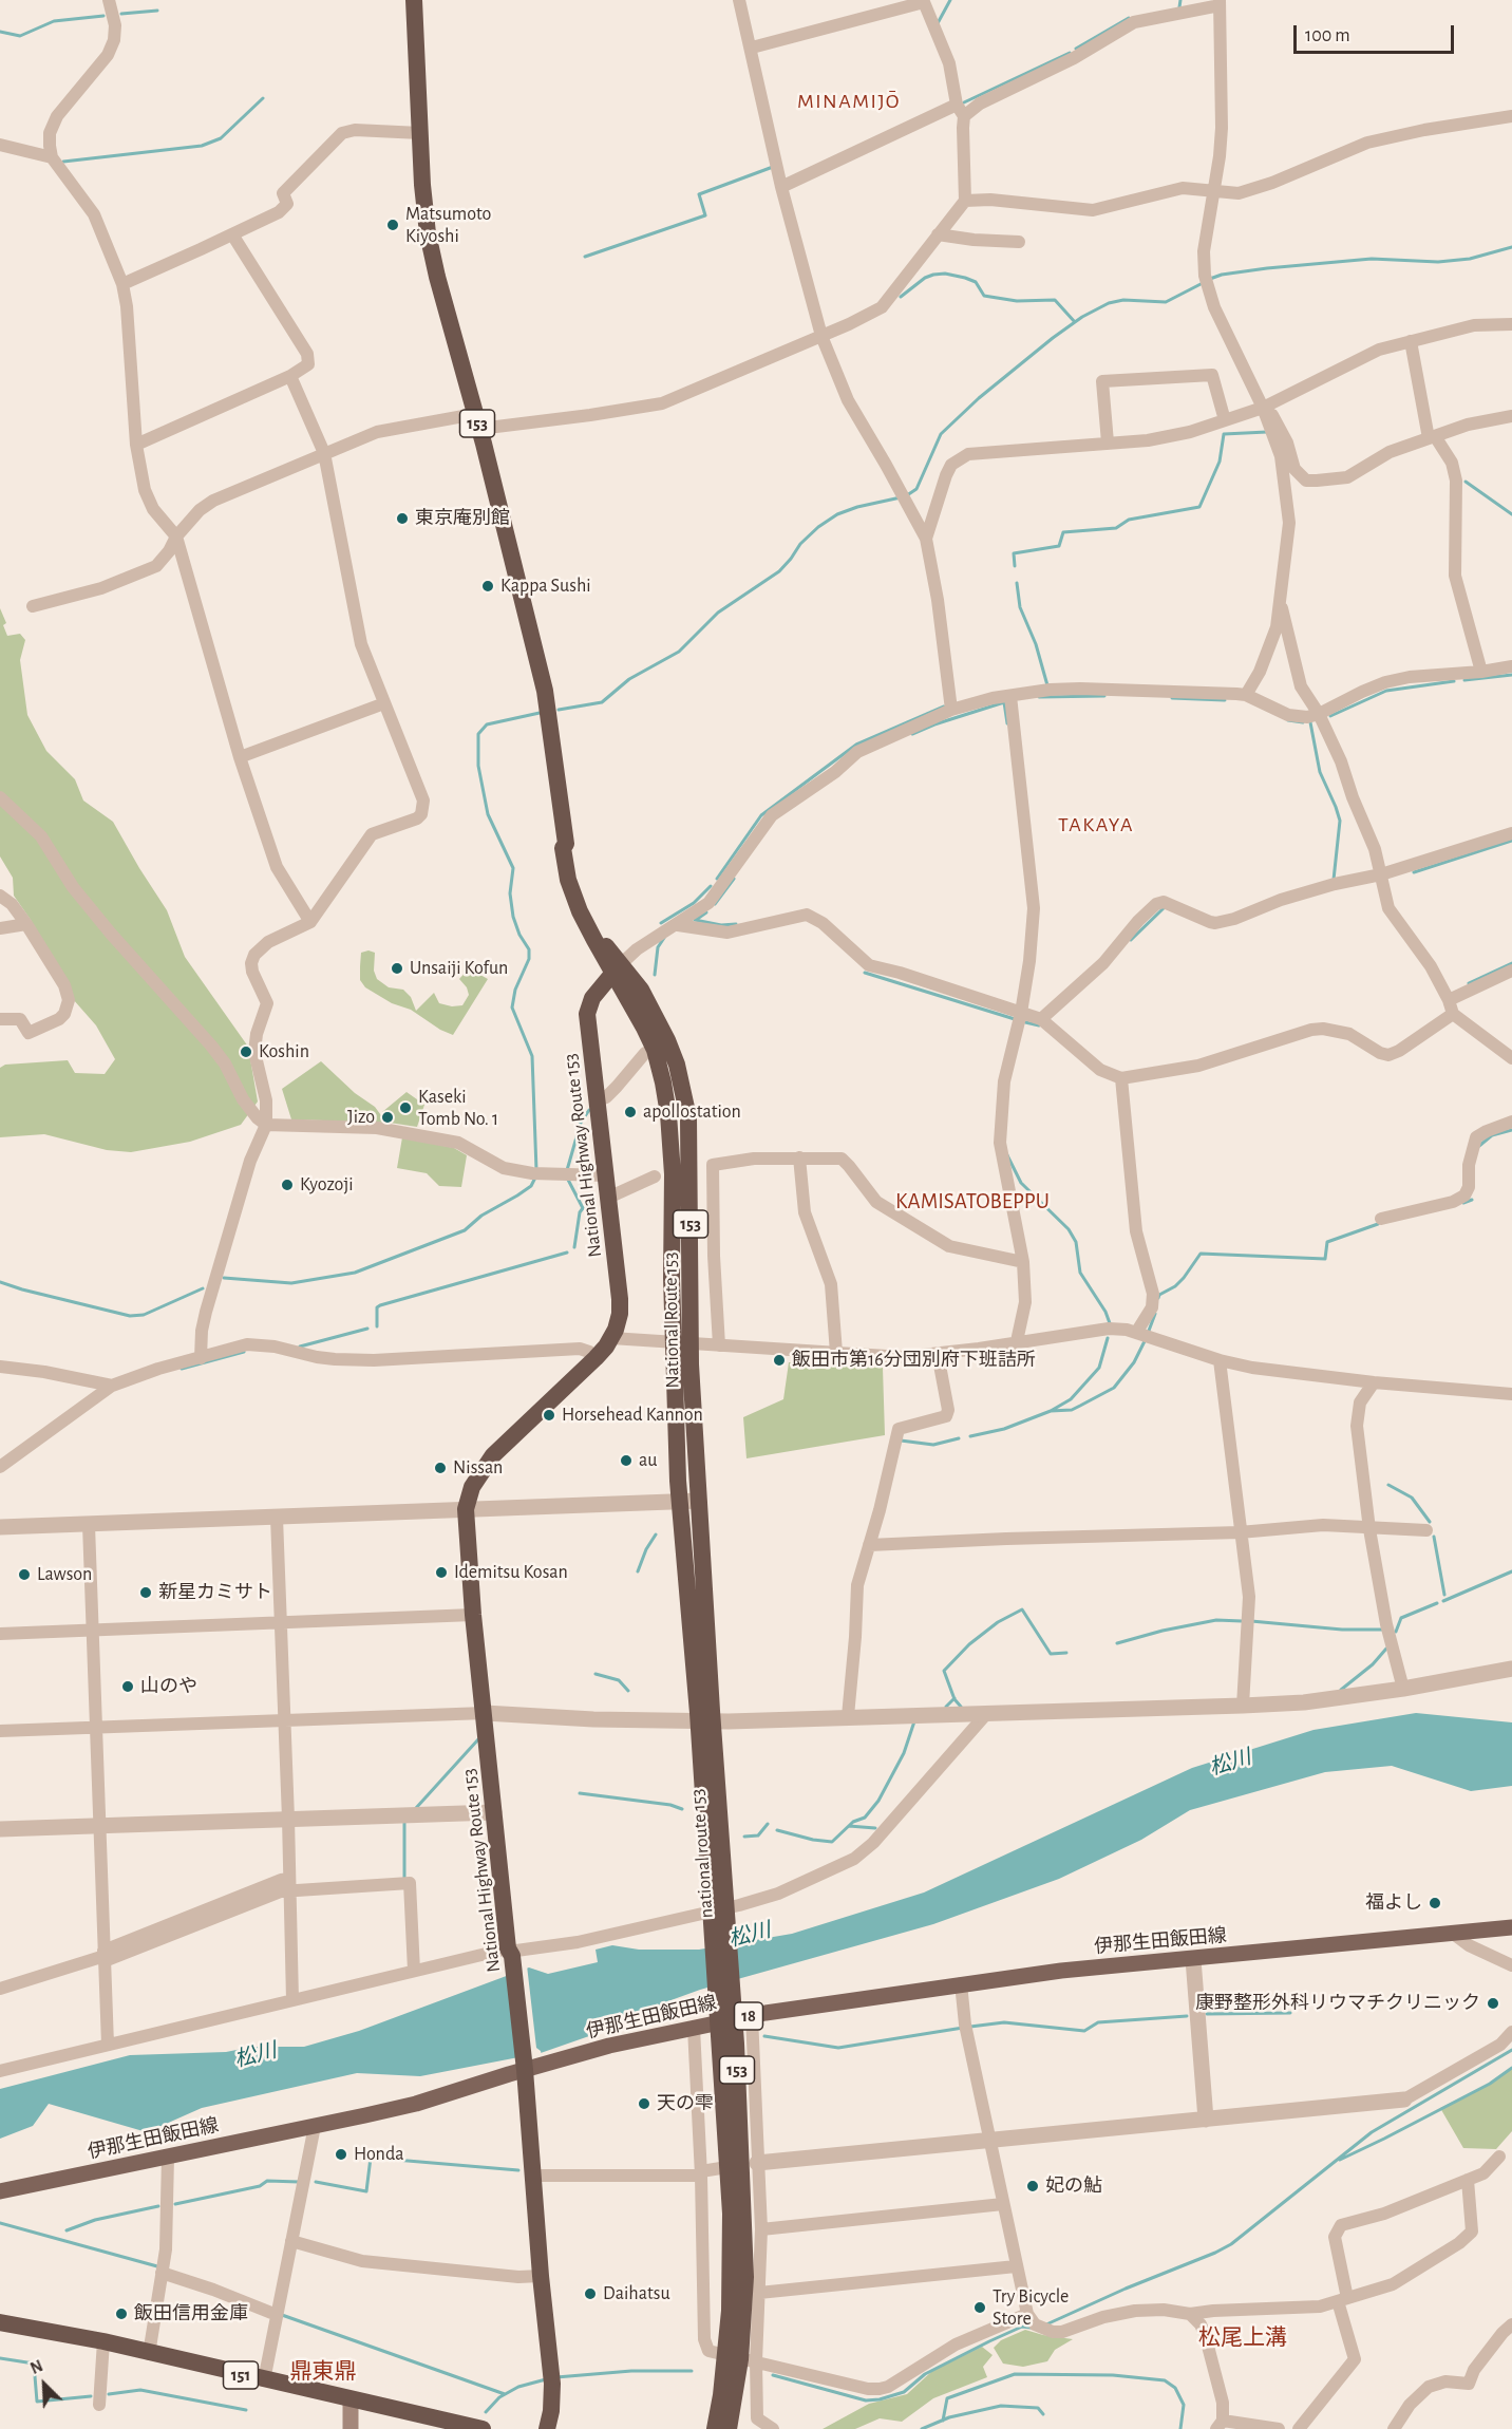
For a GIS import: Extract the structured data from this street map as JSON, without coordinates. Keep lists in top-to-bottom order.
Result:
{
  "streets": {
    "highway": [
      "153",
      "National Highway Route 153",
      "National Route 153",
      "national route 153",
      "151"
    ],
    "main road": ["伊那生田飯田線", "18"]
  },
  "crossings": [
    ["153", "National Highway Route 153"],
    ["153", "National Route 153"],
    ["National Highway Route 153", "National Route 153"],
    ["National Highway Route 153", "伊那生田飯田線"],
    ["National Route 153", "national route 153"]
  ],
  "districts": [
    "MINAMIJŌ",
    "TAKAYA",
    "KAMISATOBEPPU",
    "松尾上溝",
    "鼎東鼎"
  ],
  "water": ["松川"],
  "places": [
    "Matsumoto Kiyoshi",
    "東京庵別館",
    "Kappa Sushi",
    "Unsaiji Kofun",
    "Koshin",
    "Kaseki Tomb No. 1",
    "apollostation",
    "Jizo",
    "Kyozoji",
    "飯田市第16分団別府下班詰所",
    "Horsehead Kannon",
    "au",
    "Nissan",
    "Idemitsu Kosan",
    "Lawson",
    "新星カミサト",
    "山のや",
    "福よし",
    "康野整形外科リウマチクリニック",
    "天の雫",
    "Honda",
    "妃の鮎",
    "Daihatsu",
    "Try Bicycle Store",
    "飯田信用金庫"
  ],
  "scale_bar": "100 m",
  "north": "top left"
}
